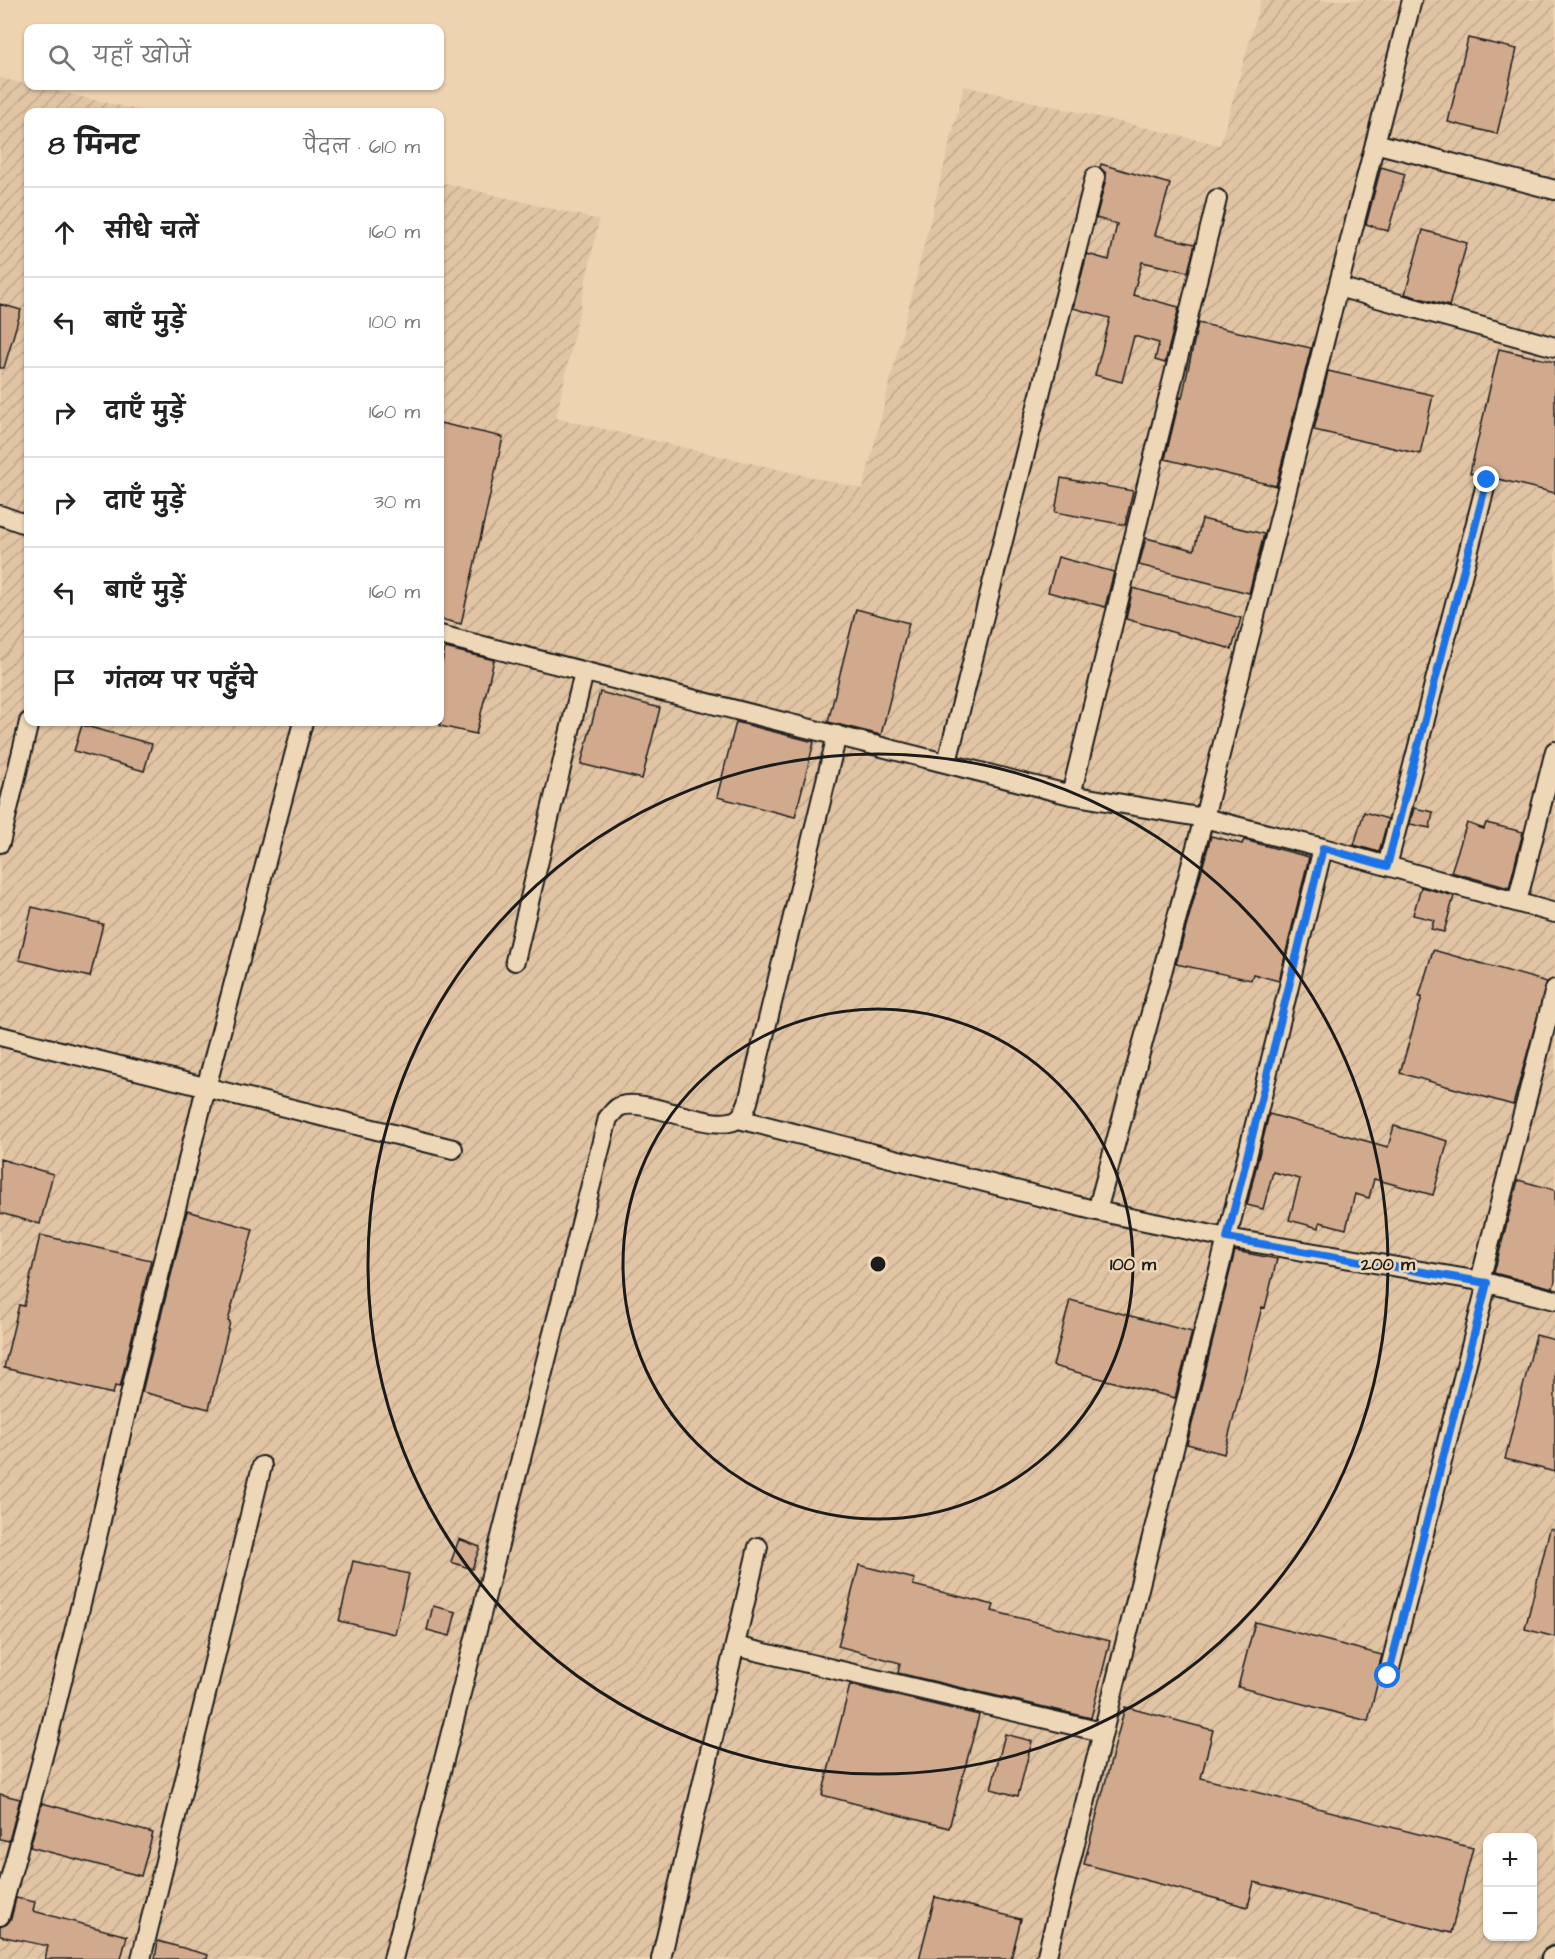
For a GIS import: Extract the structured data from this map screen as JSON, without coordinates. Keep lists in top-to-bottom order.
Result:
{
  "page": {
    "search": "यहाँ खोजें",
    "heading": ["8 मिनट", "पैदल · 610 m"],
    "list": [
      ["सीधे चलें", "160 m"],
      ["बाएँ मुड़ें", "100 m"],
      ["दाएँ मुड़ें", "160 m"],
      ["दाएँ मुड़ें", "30 m"],
      ["बाएँ मुड़ें", "160 m"],
      "गंतव्य पर पहुँचे"
    ],
    "map_buttons": ["+", "−"]
  },
  "rings": ["100 m", "200 m"]
}
